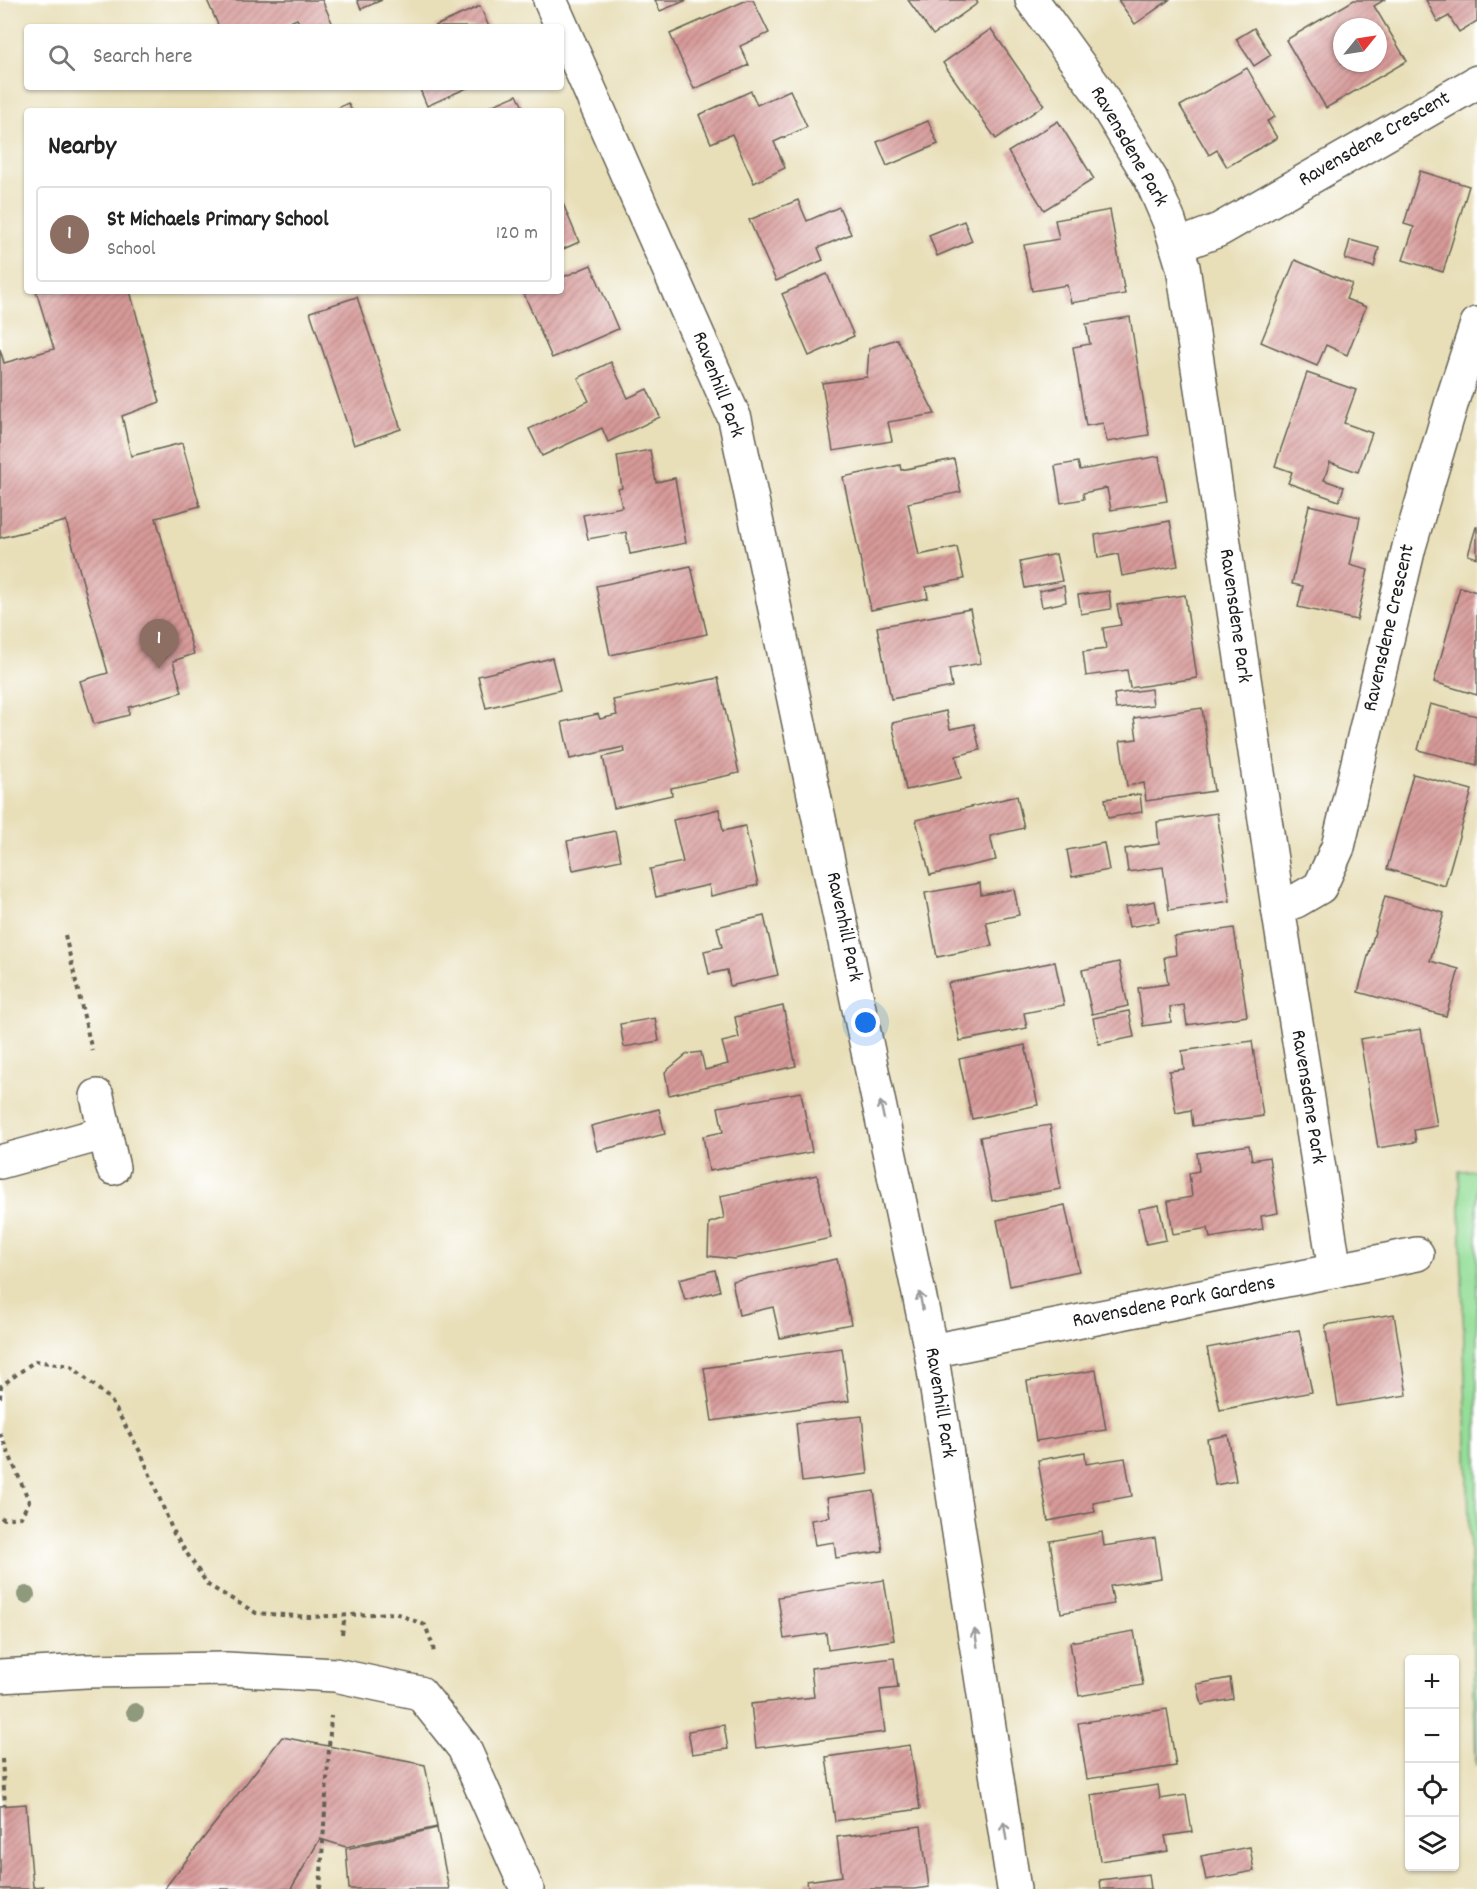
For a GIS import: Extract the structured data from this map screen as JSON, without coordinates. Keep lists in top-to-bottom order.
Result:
{
  "streets": {
    "street": [
      "Ravensdene Crescent",
      "Ravensdene Park",
      "Ravenhill Park",
      "Ravensdene Park Gardens"
    ]
  },
  "crossings": [
    ["Ravensdene Crescent", "Ravensdene Park"],
    ["Ravensdene Park", "Ravensdene Park Gardens"],
    ["Ravenhill Park", "Ravensdene Park Gardens"]
  ],
  "one_way": ["Ravenhill Park"],
  "north": "top right",
  "page": {
    "search": "Search here",
    "heading": "Nearby",
    "list": [
      {
        "mark": "1",
        "name": "St Michaels Primary School",
        "note": "School",
        "value": "120 m"
      }
    ],
    "pins": "1",
    "map_buttons": ["+", "−"]
  }
}
